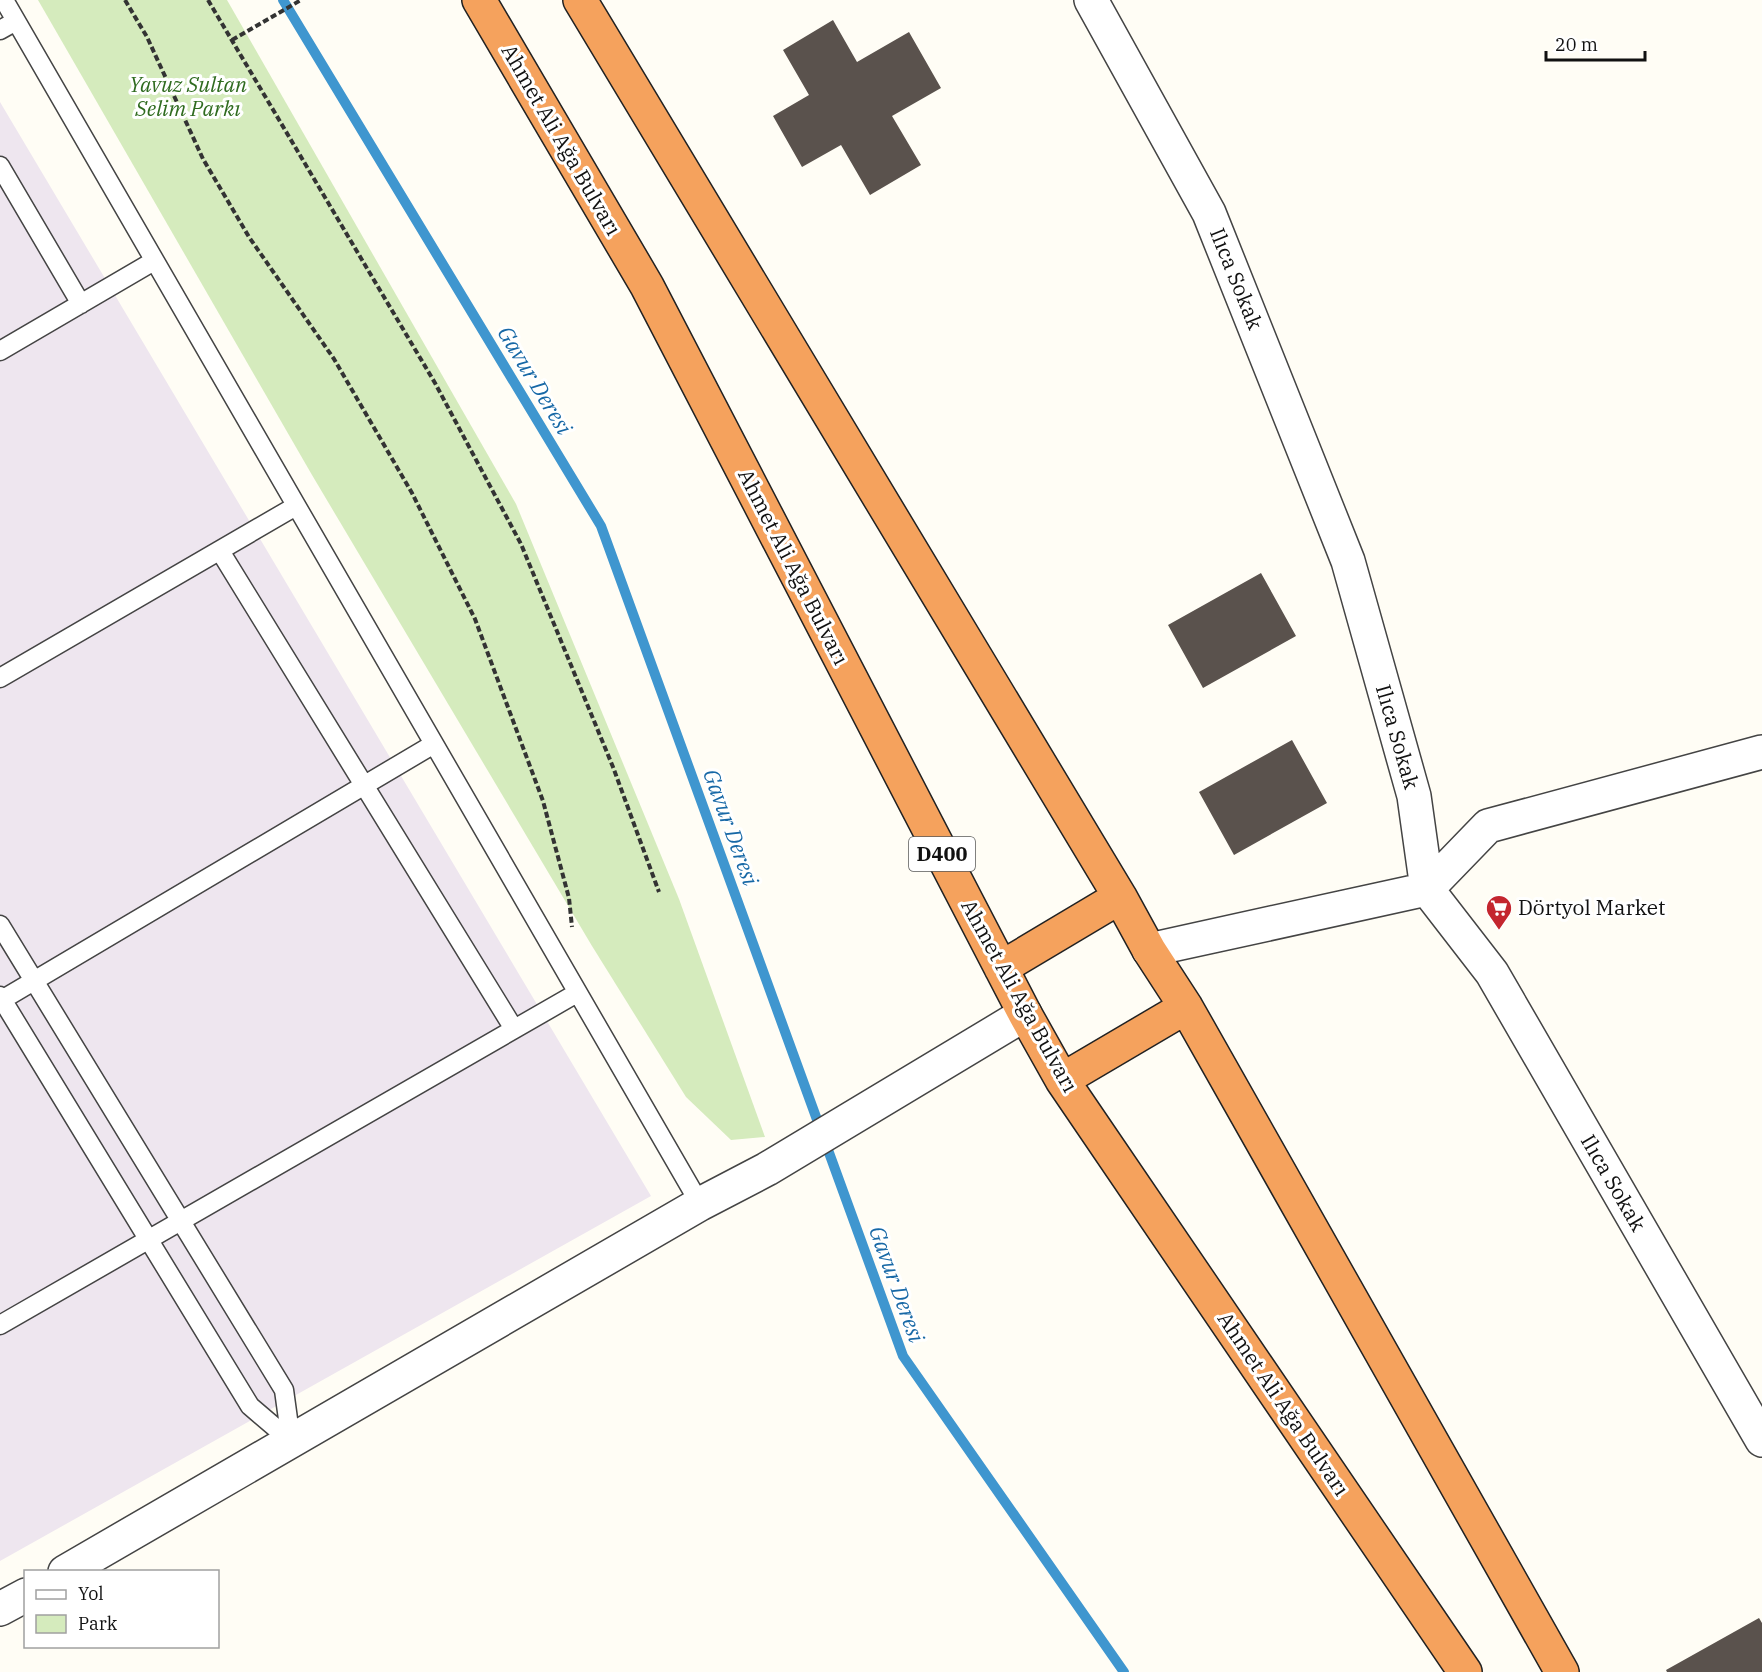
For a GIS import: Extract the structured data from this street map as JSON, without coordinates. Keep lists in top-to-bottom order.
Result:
{
  "streets": {
    "highway": ["Ahmet Ali Ağa Bulvarı", "D400"],
    "street": ["Ilıca Sokak"]
  },
  "water": ["Gavur Deresi"],
  "parks": ["Yavuz Sultan Selim Parkı"],
  "places": {
    "supermarket": ["Dörtyol Market"]
  },
  "legend": ["Yol", "Park"],
  "scale_bar": "20 m"
}
